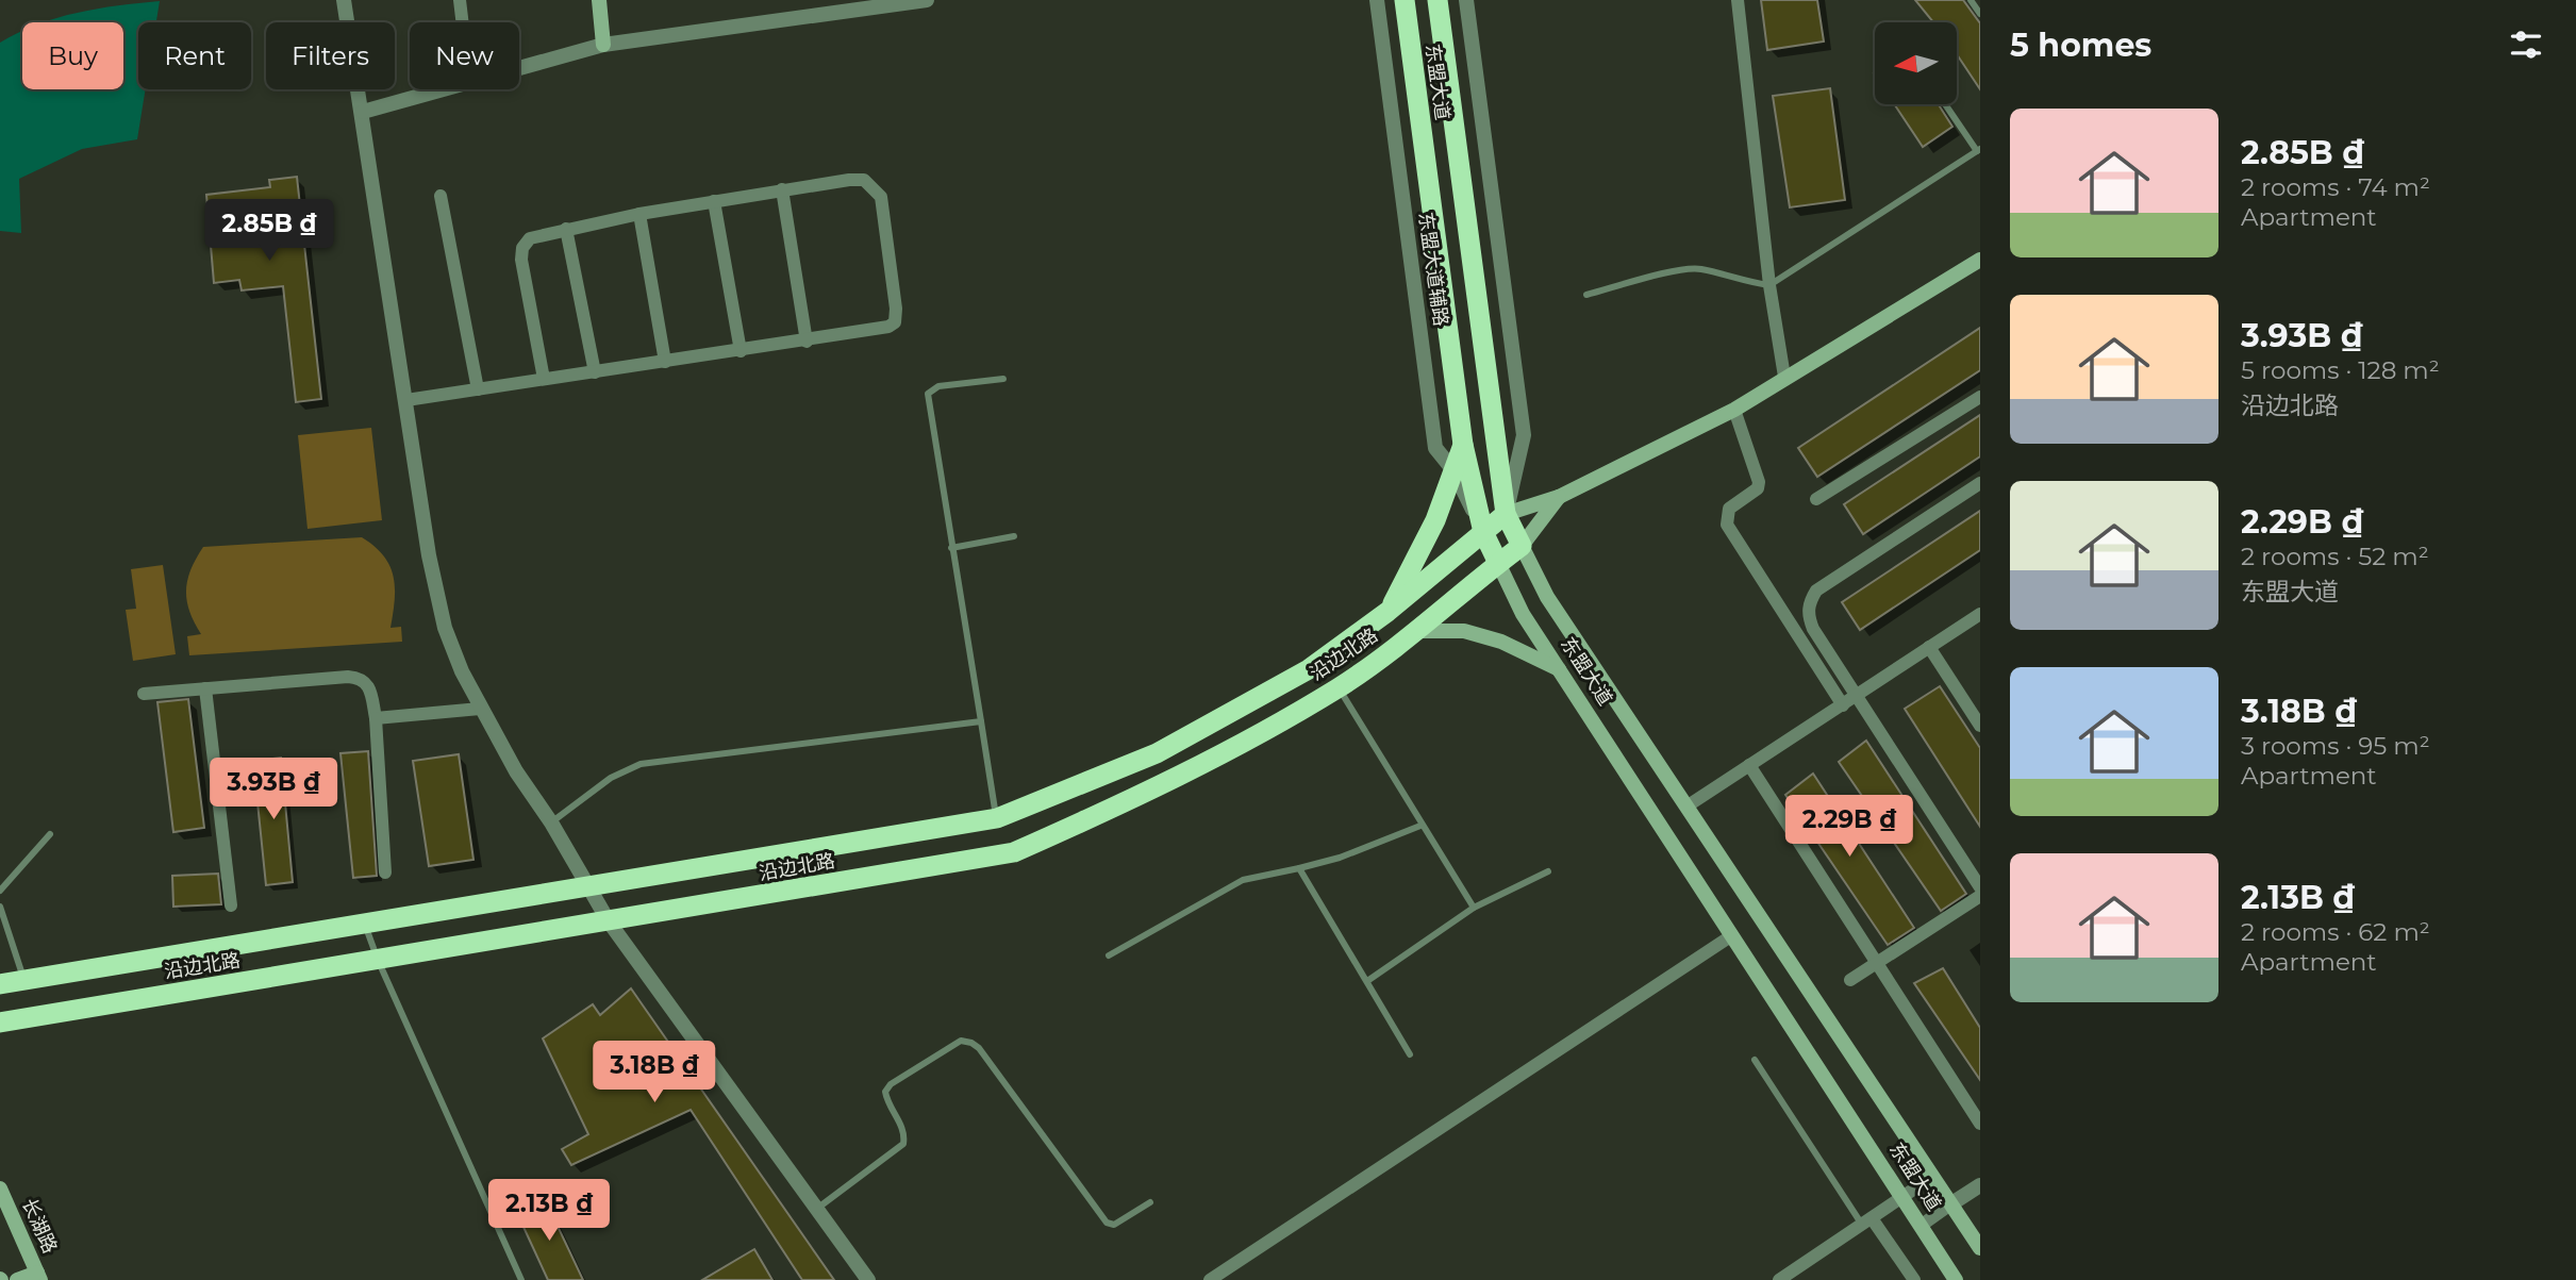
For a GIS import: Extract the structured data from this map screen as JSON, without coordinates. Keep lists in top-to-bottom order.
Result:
{
  "streets": {
    "highway": ["东盟大道", "沿边北路"],
    "main road": ["长湖路"],
    "street": ["东盟大道辅路"]
  },
  "crossings": [
    ["东盟大道", "东盟大道辅路"],
    ["东盟大道", "沿边北路"],
    ["东盟大道辅路", "沿边北路"]
  ],
  "north": "left",
  "page": {
    "heading": "5 homes",
    "chip": [
      "Buy",
      "Rent",
      "Filters",
      "New"
    ],
    "list": [
      {
        "name": "2.85B ₫",
        "note": "2 rooms · 74 m² · Apartment"
      },
      {
        "name": "3.93B ₫",
        "note": "5 rooms · 128 m² · 沿边北路"
      },
      {
        "name": "2.29B ₫",
        "note": "2 rooms · 52 m² · 东盟大道"
      },
      {
        "name": "3.18B ₫",
        "note": "3 rooms · 95 m² · Apartment"
      },
      {
        "name": "2.13B ₫",
        "note": "2 rooms · 62 m² · Apartment"
      }
    ],
    "price": [
      "2.85B ₫",
      "3.93B ₫",
      "2.29B ₫",
      "3.18B ₫",
      "2.13B ₫"
    ]
  }
}
